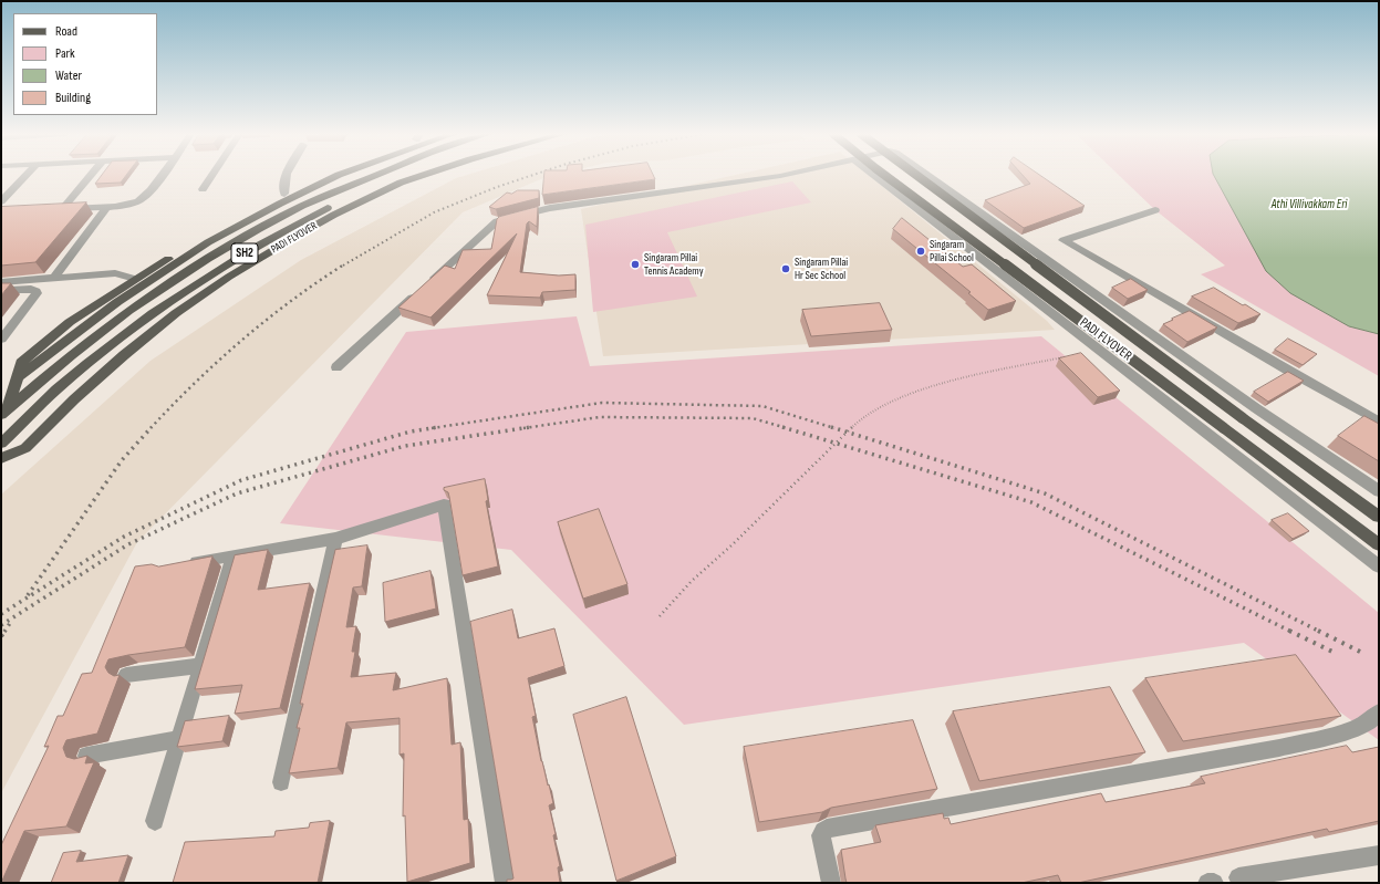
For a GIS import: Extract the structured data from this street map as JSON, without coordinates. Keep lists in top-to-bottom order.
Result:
{
  "streets": {
    "main road": ["PADI FLYOVER", "SH2"]
  },
  "water": ["Athi Villivakkam Eri"],
  "places": ["Singaram Pillai School", "Singaram Pillai Tennis Academy", "Singaram Pillai Hr Sec School"],
  "legend": [
    "Road",
    "Park",
    "Water",
    "Building"
  ]
}
